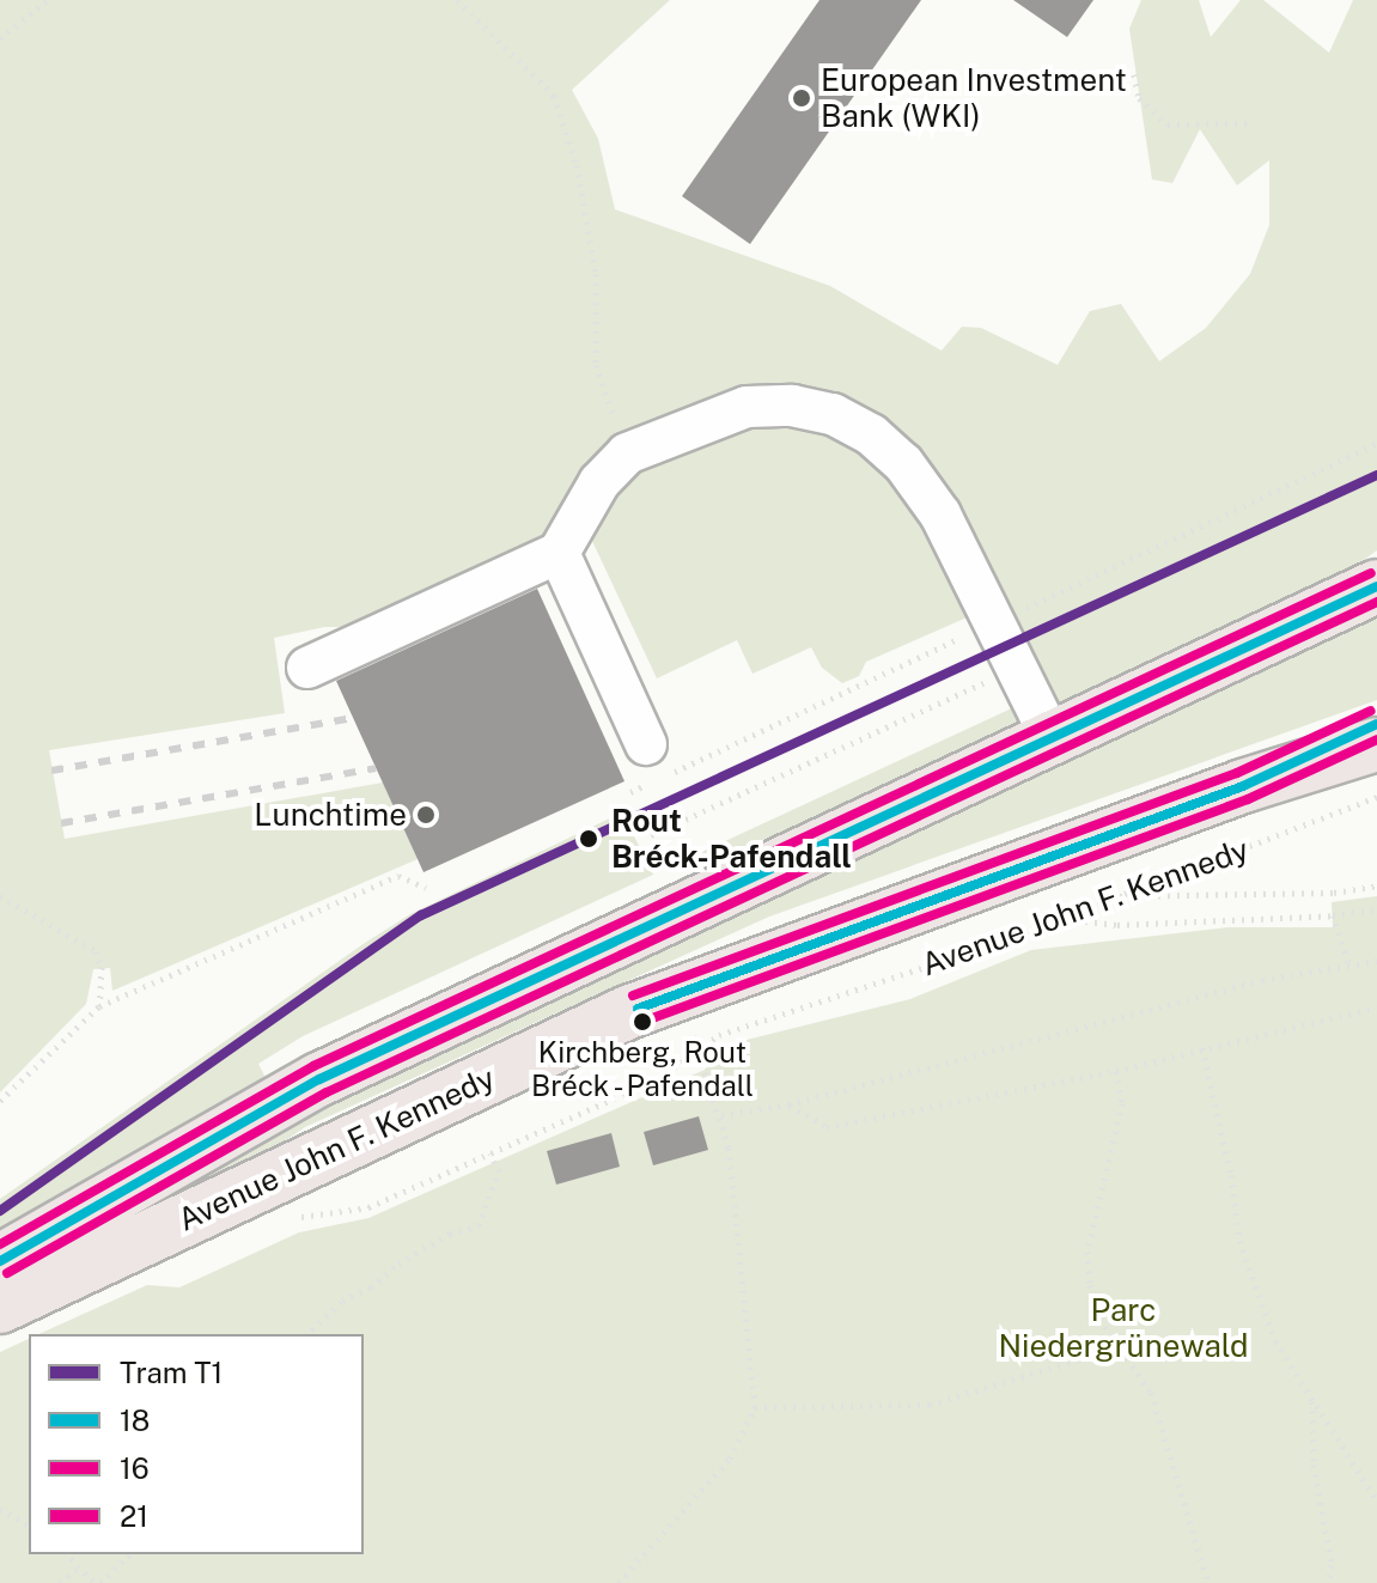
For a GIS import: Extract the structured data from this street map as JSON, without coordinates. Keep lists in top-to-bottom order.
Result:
{
  "streets": {
    "main road": ["Avenue John F. Kennedy"]
  },
  "parks": ["Parc Niedergrünewald"],
  "places": [
    "European Investment Bank (WKI)",
    "Lunchtime",
    "Rout Bréck-Pafendall",
    "Kirchberg, Rout Bréck - Pafendall"
  ],
  "lines": [
    "tram line T1",
    "transit line 21",
    "transit line 18",
    "transit line 16"
  ],
  "legend": [
    "Tram T1",
    "18",
    "16",
    "21"
  ]
}
